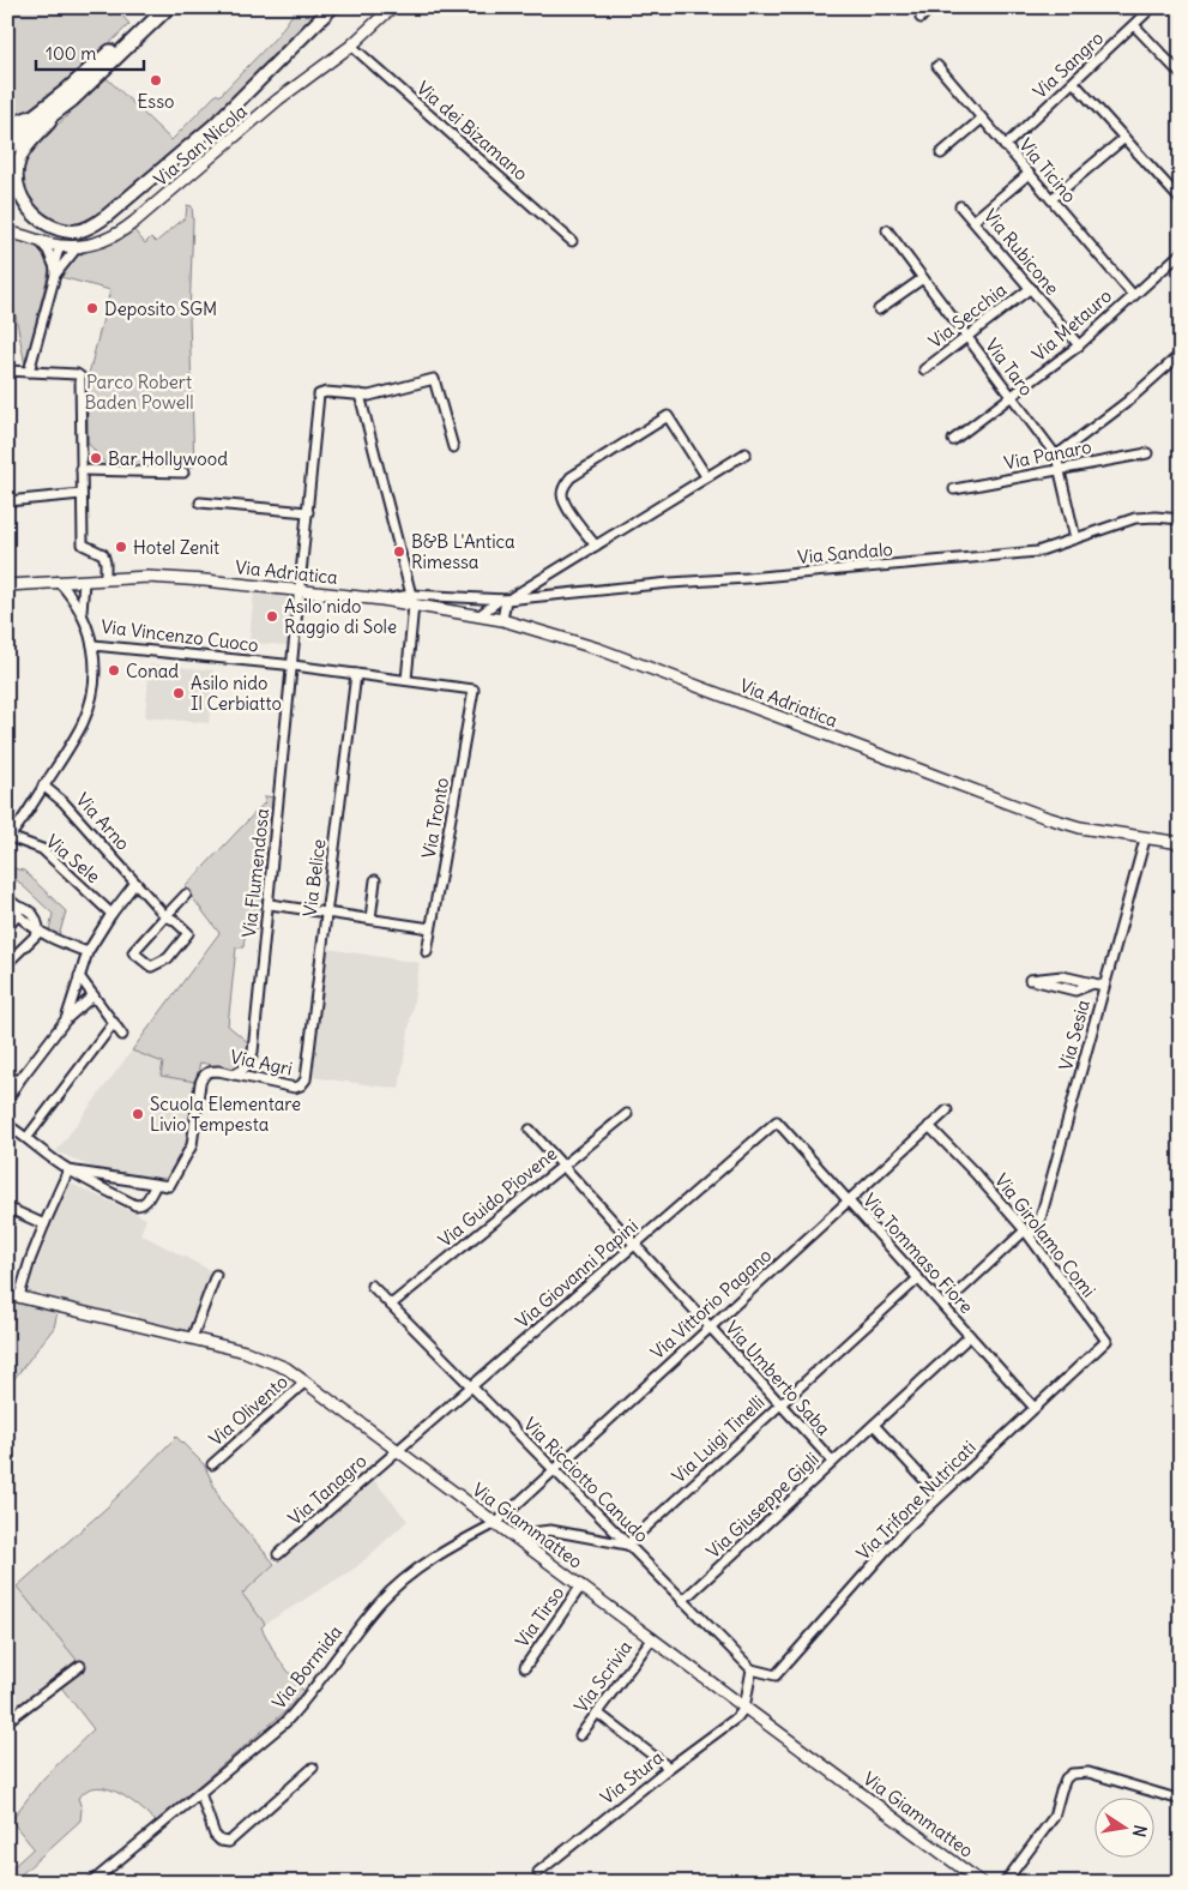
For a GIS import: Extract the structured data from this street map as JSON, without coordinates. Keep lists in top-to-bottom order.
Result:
{
  "streets": {
    "street": [
      "Via Sangro",
      "Via dei Bizamano",
      "Via San Nicola",
      "Via Ticino",
      "Via Rubicone",
      "Via Secchia",
      "Via Metauro",
      "Via Taro",
      "Via Panaro",
      "Via Sandalo",
      "Via Adriatica",
      "Via Vincenzo Cuoco",
      "Via Tronto",
      "Via Arno",
      "Via Sele",
      "Via Flumendosa",
      "Via Belice",
      "Via Sesia",
      "Via Agri",
      "Via Guido Piovene",
      "Via Girolamo Comi",
      "Via Tommaso Fiore",
      "Via Giovanni Papini",
      "Via Vittorio Pagano",
      "Via Umberto Saba",
      "Via Olivento",
      "Via Luigi Tinelli",
      "Via Ricciotto Canudo",
      "Via Tanagro",
      "Via Trifone Nutricati",
      "Via Giuseppe Gigli",
      "Via Giammatteo",
      "Via Tirso",
      "Via Bormida",
      "Via Scrivia",
      "Via Stura"
    ]
  },
  "crossings": [
    ["Via Sangro", "Via Ticino"],
    ["Via dei Bizamano", "Via San Nicola"],
    ["Via Ticino", "Via Metauro"],
    ["Via Rubicone", "Via Secchia"],
    ["Via Rubicone", "Via Metauro"],
    ["Via Secchia", "Via Taro"],
    ["Via Metauro", "Via Taro"],
    ["Via Taro", "Via Panaro"],
    ["Via Taro", "Via Sandalo"],
    ["Via Sandalo", "Via Adriatica"],
    ["Via Adriatica", "Via Vincenzo Cuoco"],
    ["Via Adriatica", "Via Flumendosa"],
    ["Via Adriatica", "Via Sesia"],
    ["Via Vincenzo Cuoco", "Via Tronto"],
    ["Via Vincenzo Cuoco", "Via Flumendosa"],
    ["Via Vincenzo Cuoco", "Via Belice"],
    ["Via Flumendosa", "Via Agri"],
    ["Via Belice", "Via Agri"],
    ["Via Sesia", "Via Girolamo Comi"],
    ["Via Guido Piovene", "Via Umberto Saba"],
    ["Via Guido Piovene", "Via Ricciotto Canudo"],
    ["Via Girolamo Comi", "Via Vittorio Pagano"],
    ["Via Girolamo Comi", "Via Trifone Nutricati"],
    ["Via Tommaso Fiore", "Via Giovanni Papini"],
    ["Via Tommaso Fiore", "Via Vittorio Pagano"],
    ["Via Tommaso Fiore", "Via Luigi Tinelli"],
    ["Via Tommaso Fiore", "Via Trifone Nutricati"],
    ["Via Tommaso Fiore", "Via Giuseppe Gigli"],
    ["Via Giovanni Papini", "Via Umberto Saba"],
    ["Via Giovanni Papini", "Via Ricciotto Canudo"],
    ["Via Giovanni Papini", "Via Tanagro"],
    ["Via Giovanni Papini", "Via Giammatteo"],
    ["Via Vittorio Pagano", "Via Umberto Saba"],
    ["Via Vittorio Pagano", "Via Ricciotto Canudo"],
    ["Via Vittorio Pagano", "Via Giammatteo"],
    ["Via Vittorio Pagano", "Via Bormida"],
    ["Via Umberto Saba", "Via Luigi Tinelli"],
    ["Via Umberto Saba", "Via Giuseppe Gigli"],
    ["Via Olivento", "Via Giammatteo"],
    ["Via Luigi Tinelli", "Via Ricciotto Canudo"],
    ["Via Ricciotto Canudo", "Via Trifone Nutricati"],
    ["Via Ricciotto Canudo", "Via Giuseppe Gigli"],
    ["Via Tanagro", "Via Giammatteo"],
    ["Via Giammatteo", "Via Tirso"],
    ["Via Giammatteo", "Via Bormida"],
    ["Via Giammatteo", "Via Scrivia"],
    ["Via Giammatteo", "Via Stura"]
  ],
  "parks": ["Parco Robert Baden Powell"],
  "places": [
    "Esso",
    "Deposito SGM",
    "Bar Hollywood",
    "Hotel Zenit",
    "B&B L'Antica Rimessa",
    "Asilo nido Raggio di Sole",
    "Conad",
    "Asilo nido Il Cerbiatto",
    "Scuola Elementare Livio Tempesta"
  ],
  "scale_bar": "100 m",
  "north": "right"
}
